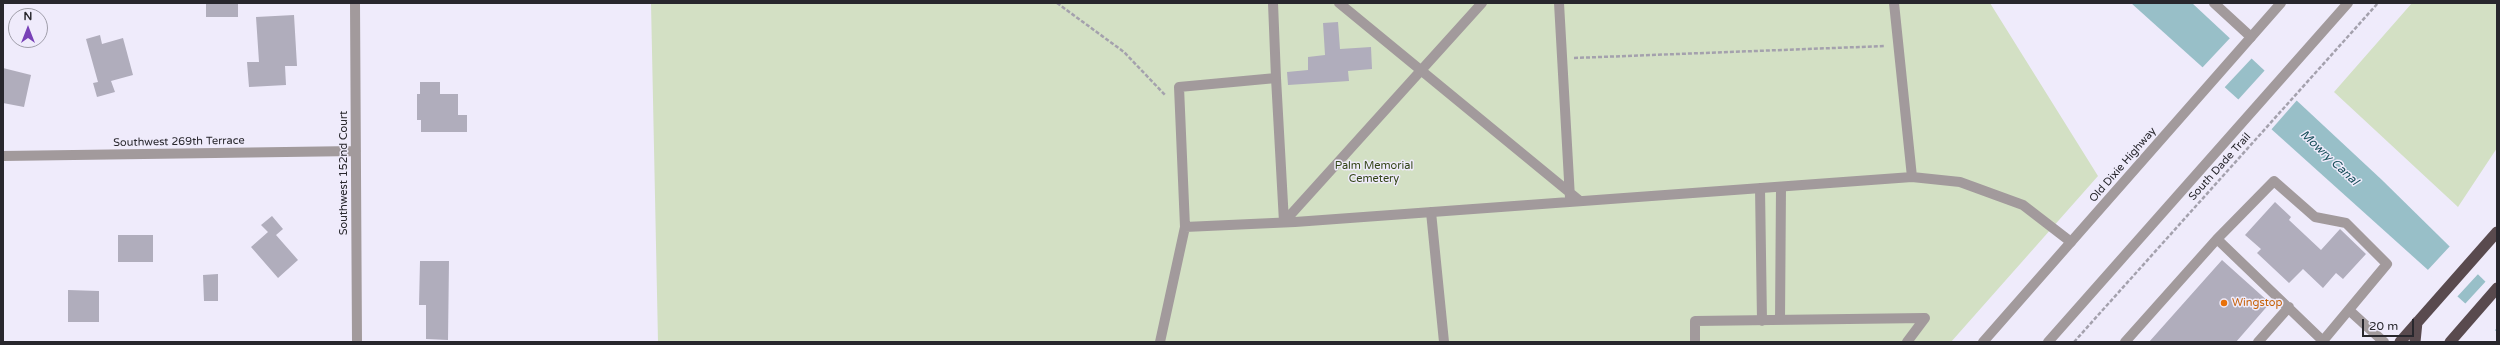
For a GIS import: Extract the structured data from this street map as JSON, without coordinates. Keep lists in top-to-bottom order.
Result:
{
  "streets": {
    "street": ["Southwest 269th Terrace", "Old Dixie Highway", "Southwest 152nd Court"],
    "path": ["South Dade Trail"]
  },
  "crossings": [
    ["Southwest 269th Terrace", "Southwest 152nd Court"]
  ],
  "water": ["Mowry Canal"],
  "parks": ["Palm Memorial Cemetery"],
  "places": ["Wingstop"],
  "scale_bar": "20 m",
  "north": "top"
}
